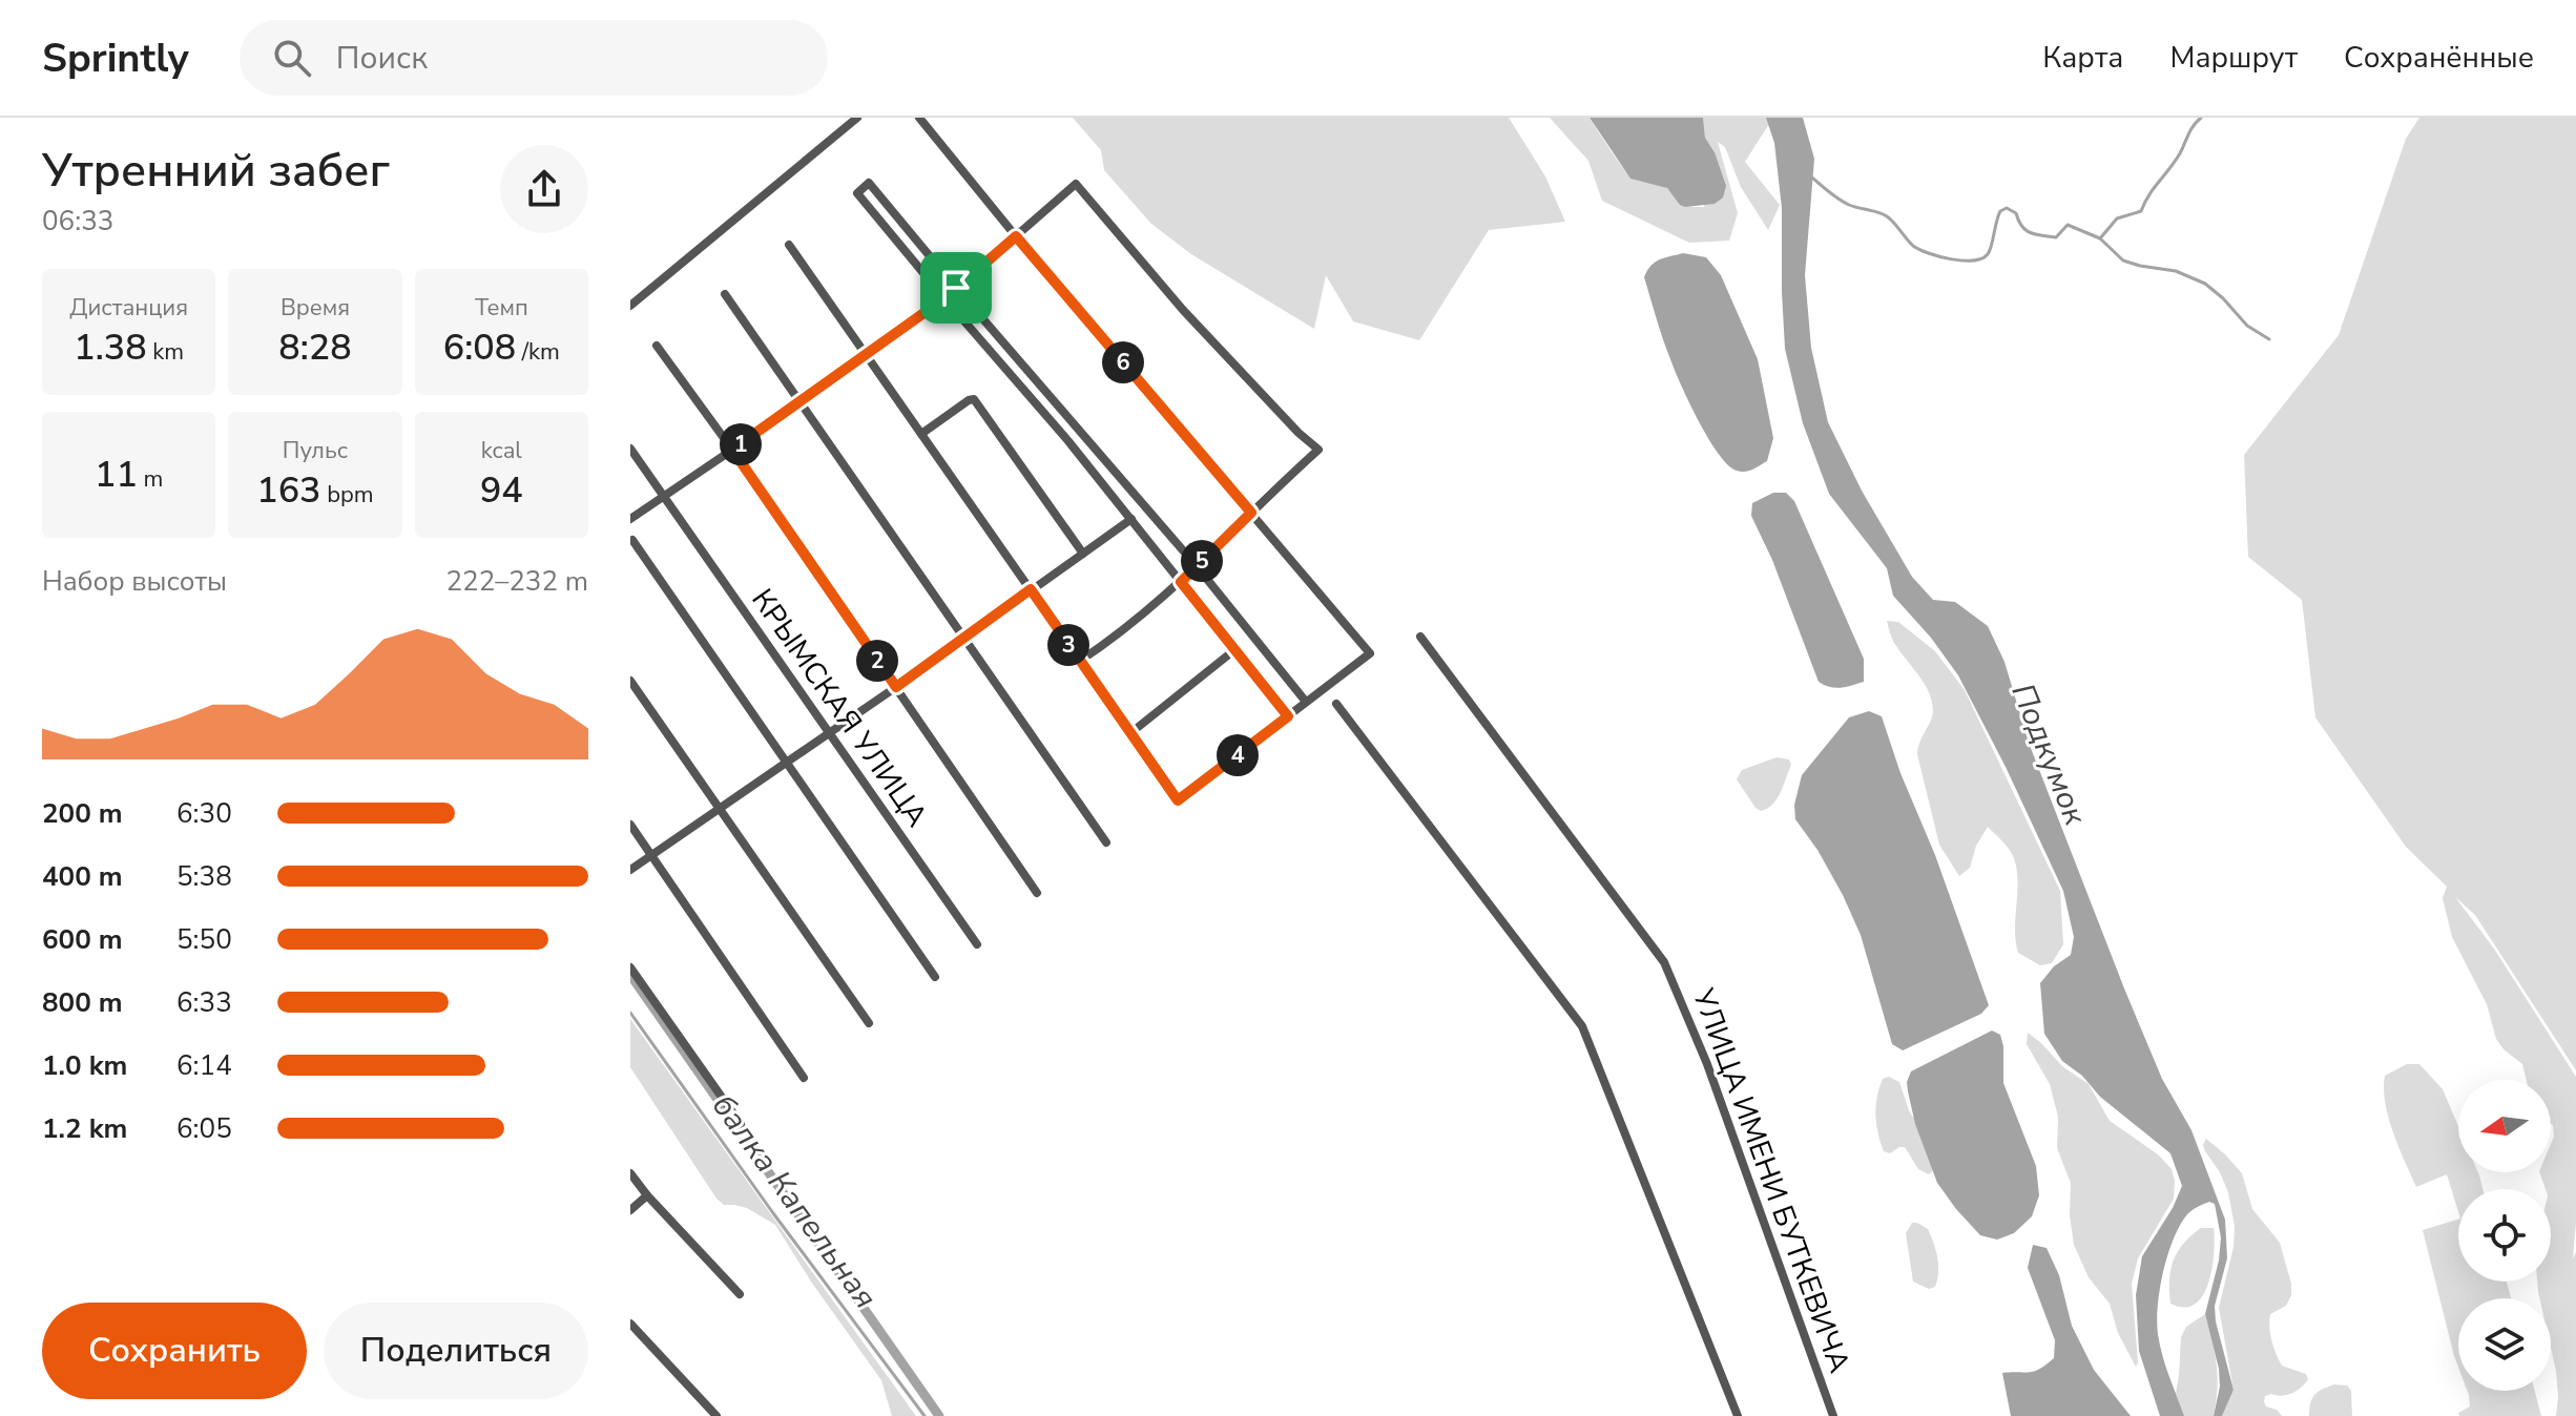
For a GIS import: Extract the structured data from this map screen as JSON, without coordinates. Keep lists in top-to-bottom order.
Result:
{
  "streets": {
    "street": ["КРЫМСКАЯ УЛИЦА", "УЛИЦА ИМЕНИ БУТКЕВИЧА"]
  },
  "water": ["Подкумок", "балка Капельная"],
  "north": "left",
  "page": {
    "header": "Sprintly",
    "search": "Поиск",
    "nav": ["Карта", "Маршрут", "Сохранённые"],
    "heading": ["Утренний забег", "06:33"],
    "stats": [
      ["Дистанция", "1.38 km"],
      ["Время", "8:28"],
      ["Темп", "6:08 /km"],
      ["11 m"],
      ["Пульс", "163 bpm"],
      ["kcal", "94"]
    ],
    "pins": [
      "6",
      "1",
      "5",
      "3",
      "2",
      "4"
    ],
    "chart": ["Набор высоты", "222–232 m"],
    "list": [
      {
        "name": "200 m",
        "note": "6:30"
      },
      {
        "name": "400 m",
        "note": "5:38"
      },
      {
        "name": "600 m",
        "note": "5:50"
      },
      {
        "name": "800 m",
        "note": "6:33"
      },
      {
        "name": "1.0 km",
        "note": "6:14"
      },
      {
        "name": "1.2 km",
        "note": "6:05"
      }
    ],
    "buttons": ["Сохранить", "Поделиться"]
  }
}
